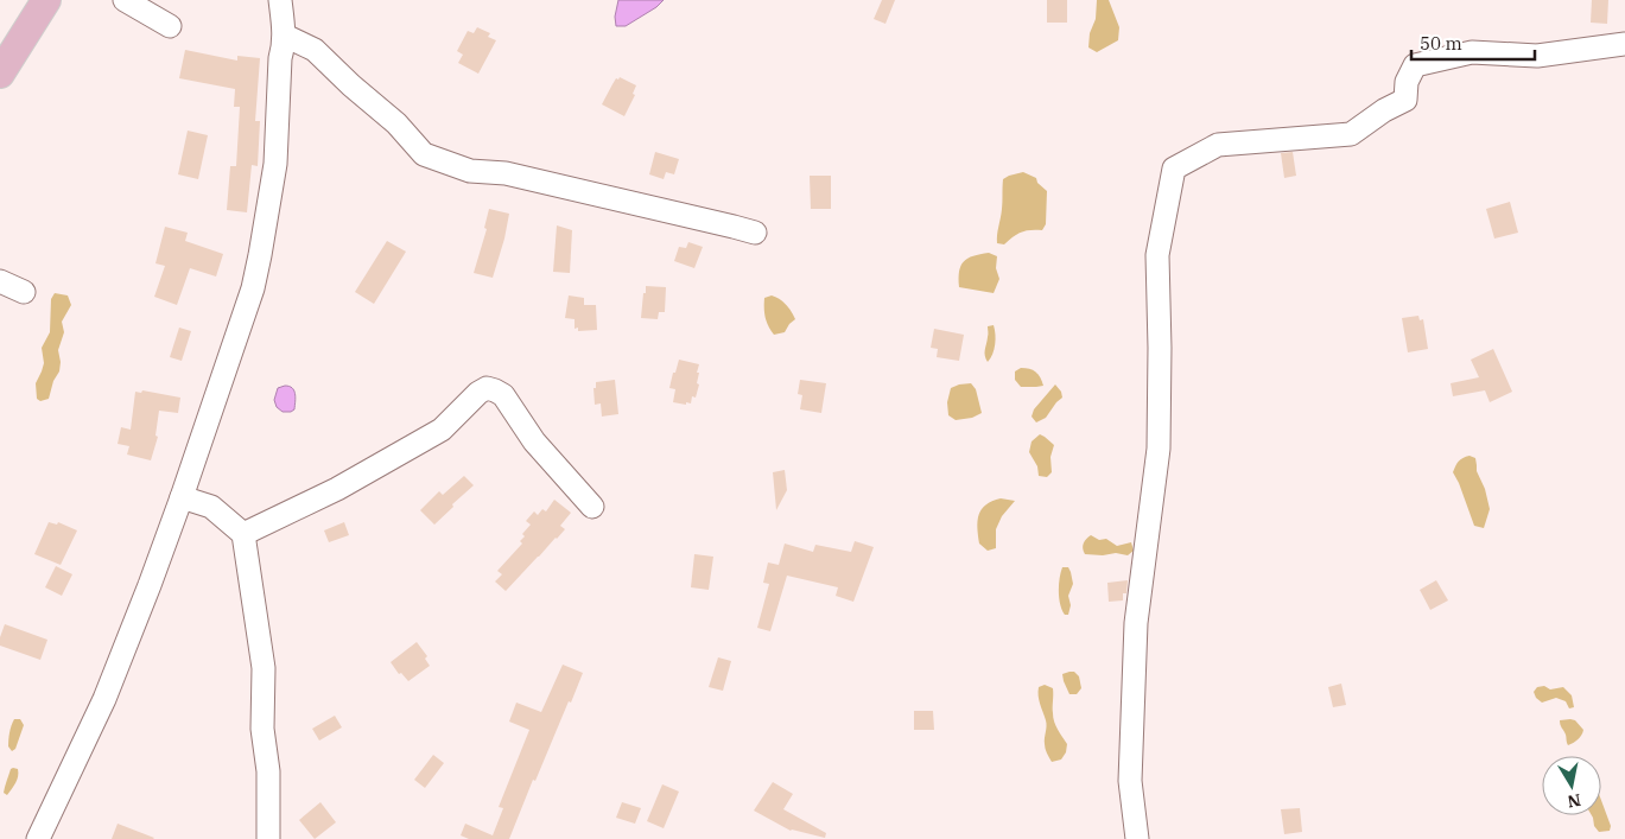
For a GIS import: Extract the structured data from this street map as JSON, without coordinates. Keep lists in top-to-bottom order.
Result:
{
  "scale_bar": "50 m",
  "north": "bottom"
}
